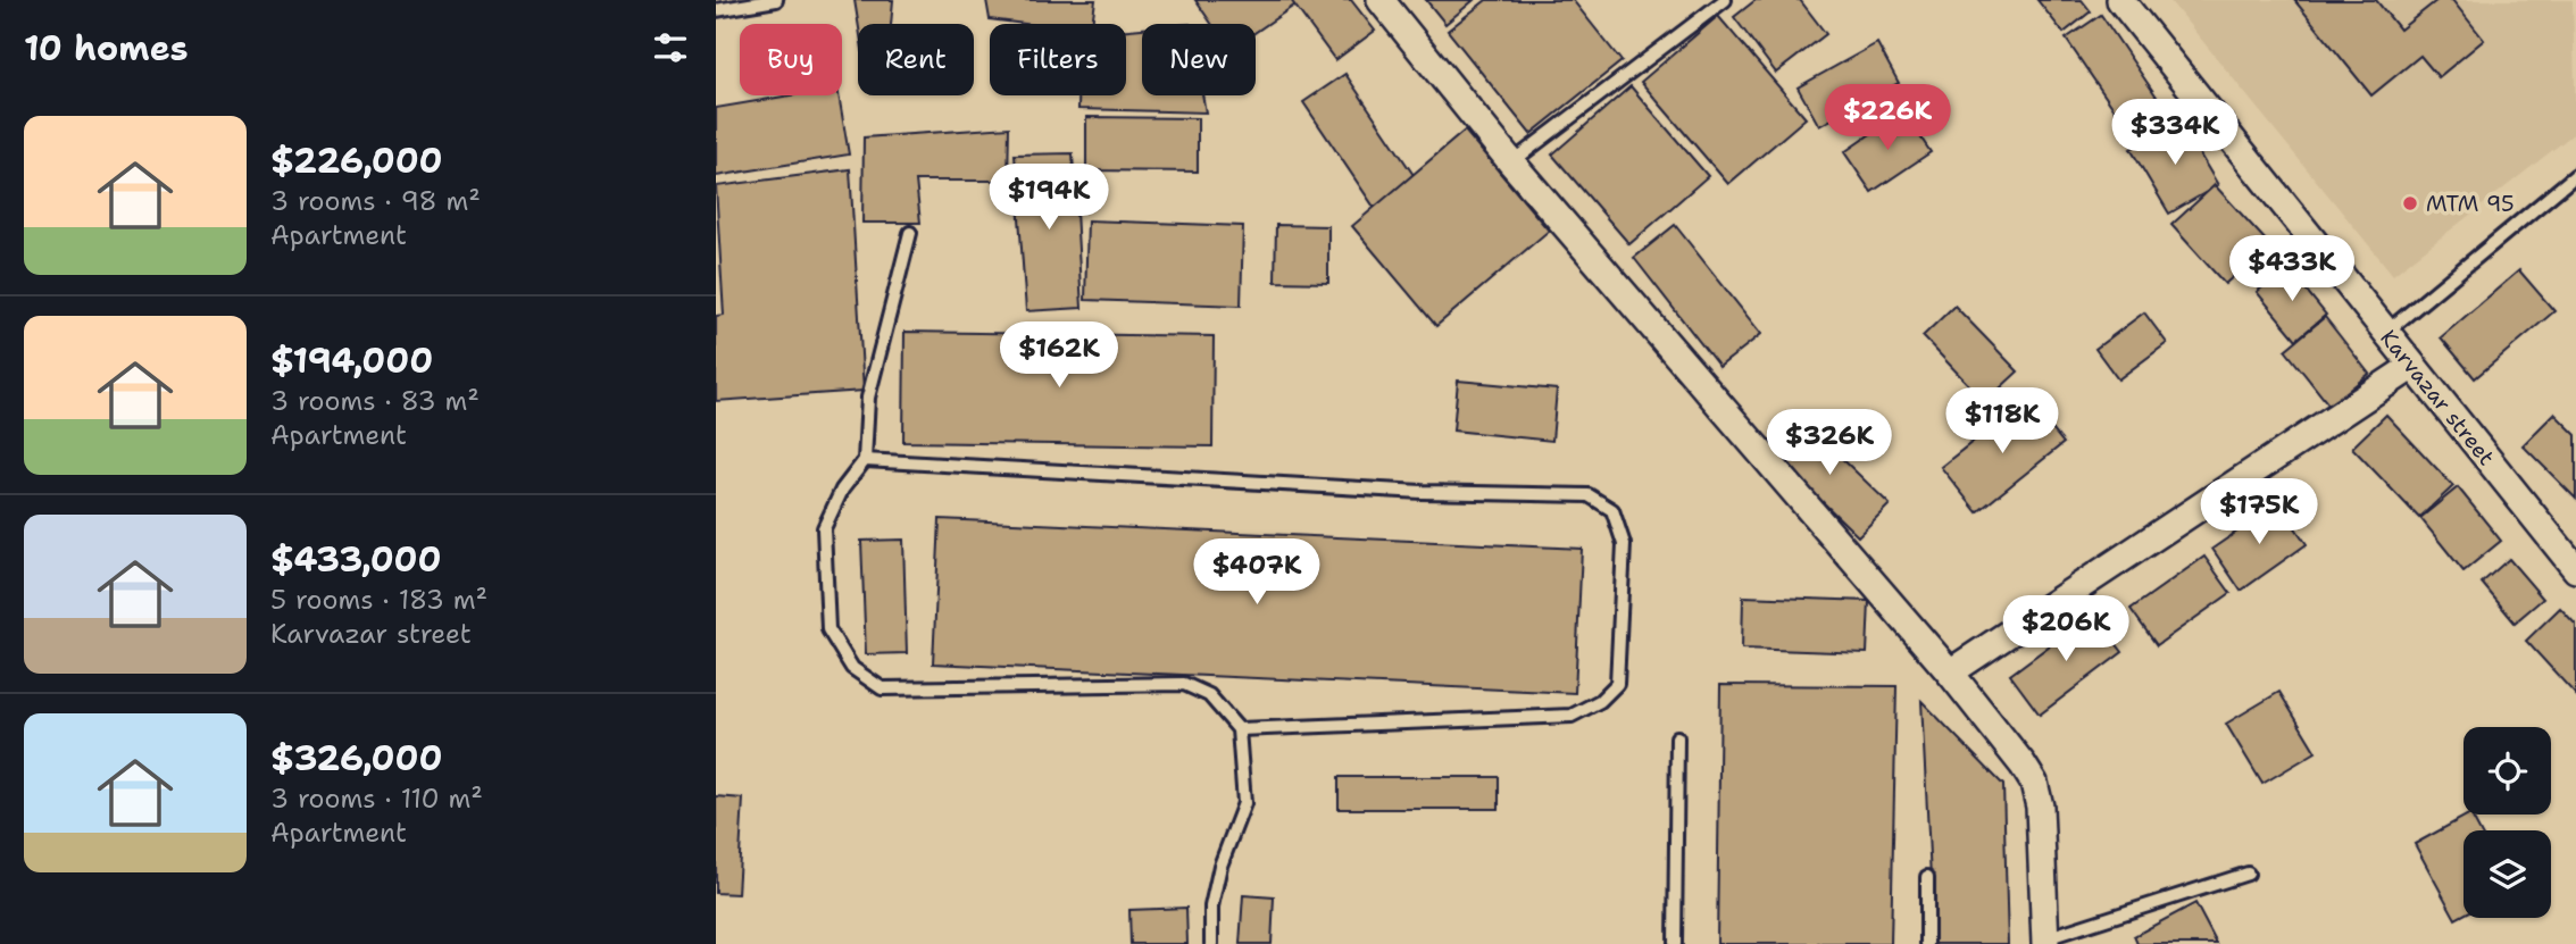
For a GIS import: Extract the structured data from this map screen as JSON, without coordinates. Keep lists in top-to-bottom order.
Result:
{
  "streets": {
    "street": ["Karvazar street"]
  },
  "places": ["МТМ 95"],
  "page": {
    "heading": "10 homes",
    "chip": [
      "Buy",
      "Rent",
      "Filters",
      "New"
    ],
    "price": [
      "$226K",
      "$334K",
      "$194K",
      "$433K",
      "$162K",
      "$118K",
      "$326K",
      "$175K",
      "$407K",
      "$206K"
    ],
    "list": [
      {
        "name": "$226,000",
        "note": "3 rooms · 98 m² · Apartment"
      },
      {
        "name": "$194,000",
        "note": "3 rooms · 83 m² · Apartment"
      },
      {
        "name": "$433,000",
        "note": "5 rooms · 183 m² · Karvazar street"
      },
      {
        "name": "$326,000",
        "note": "3 rooms · 110 m² · Apartment"
      }
    ]
  }
}
